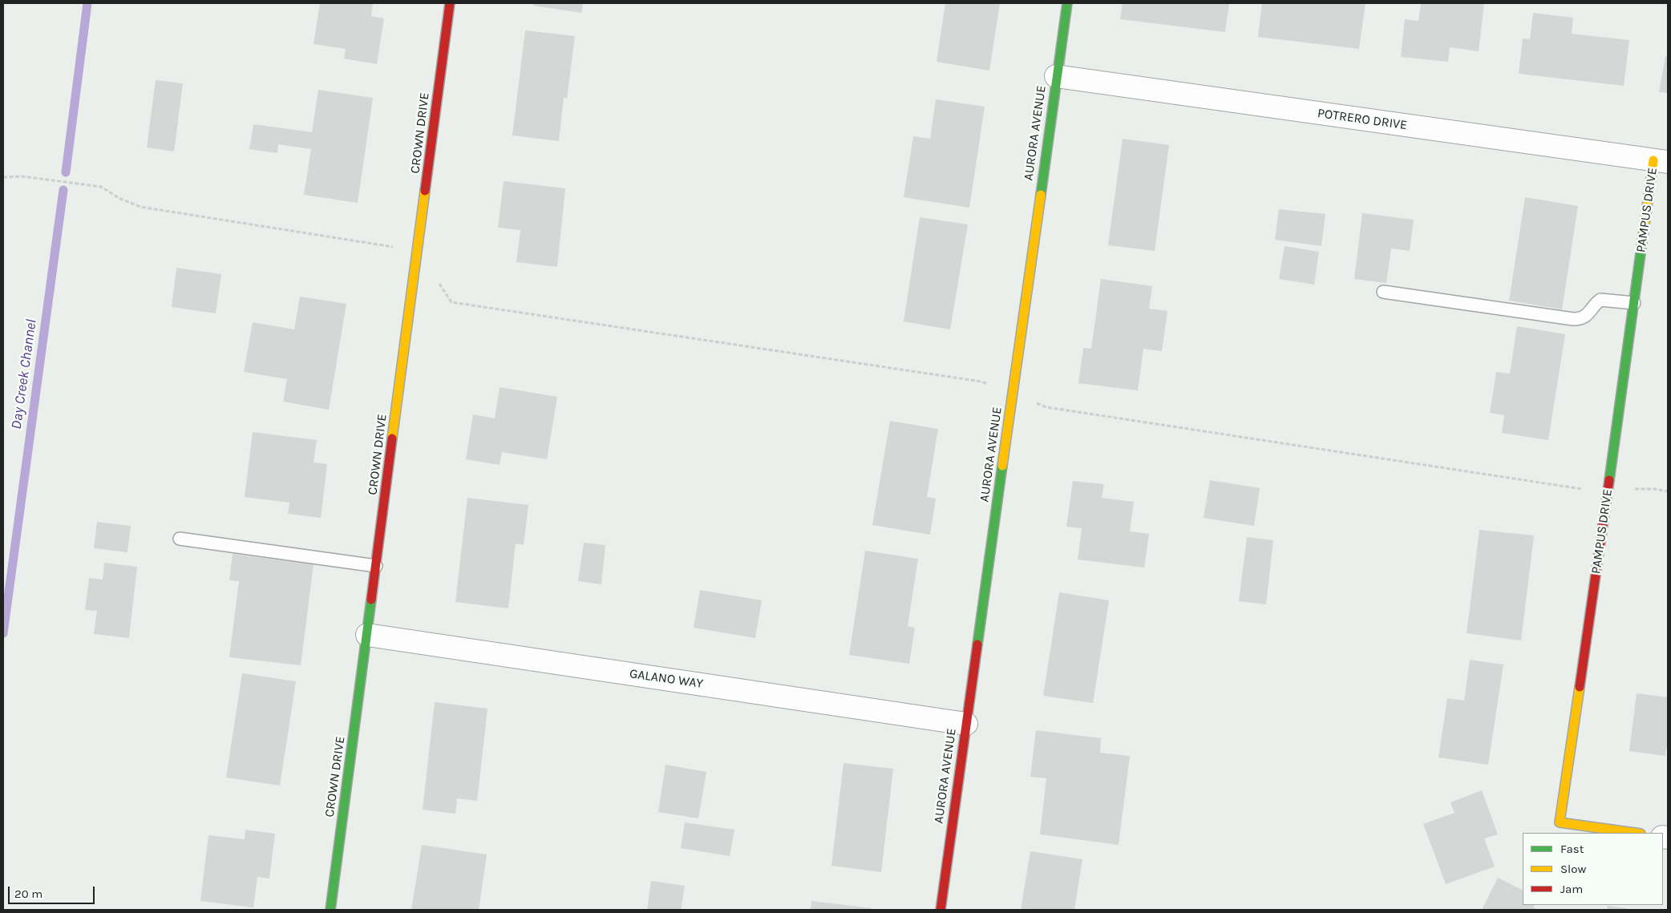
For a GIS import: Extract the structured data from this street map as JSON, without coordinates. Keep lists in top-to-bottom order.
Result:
{
  "streets": {
    "street": [
      "POTRERO DRIVE",
      "CROWN DRIVE",
      "AURORA AVENUE",
      "PAMPUS DRIVE",
      "GALANO WAY"
    ]
  },
  "crossings": [
    ["POTRERO DRIVE", "AURORA AVENUE"],
    ["POTRERO DRIVE", "PAMPUS DRIVE"],
    ["CROWN DRIVE", "GALANO WAY"],
    ["AURORA AVENUE", "GALANO WAY"]
  ],
  "water": ["Day Creek Channel"],
  "legend": ["Fast", "Slow", "Jam"],
  "scale_bar": "20 m"
}
